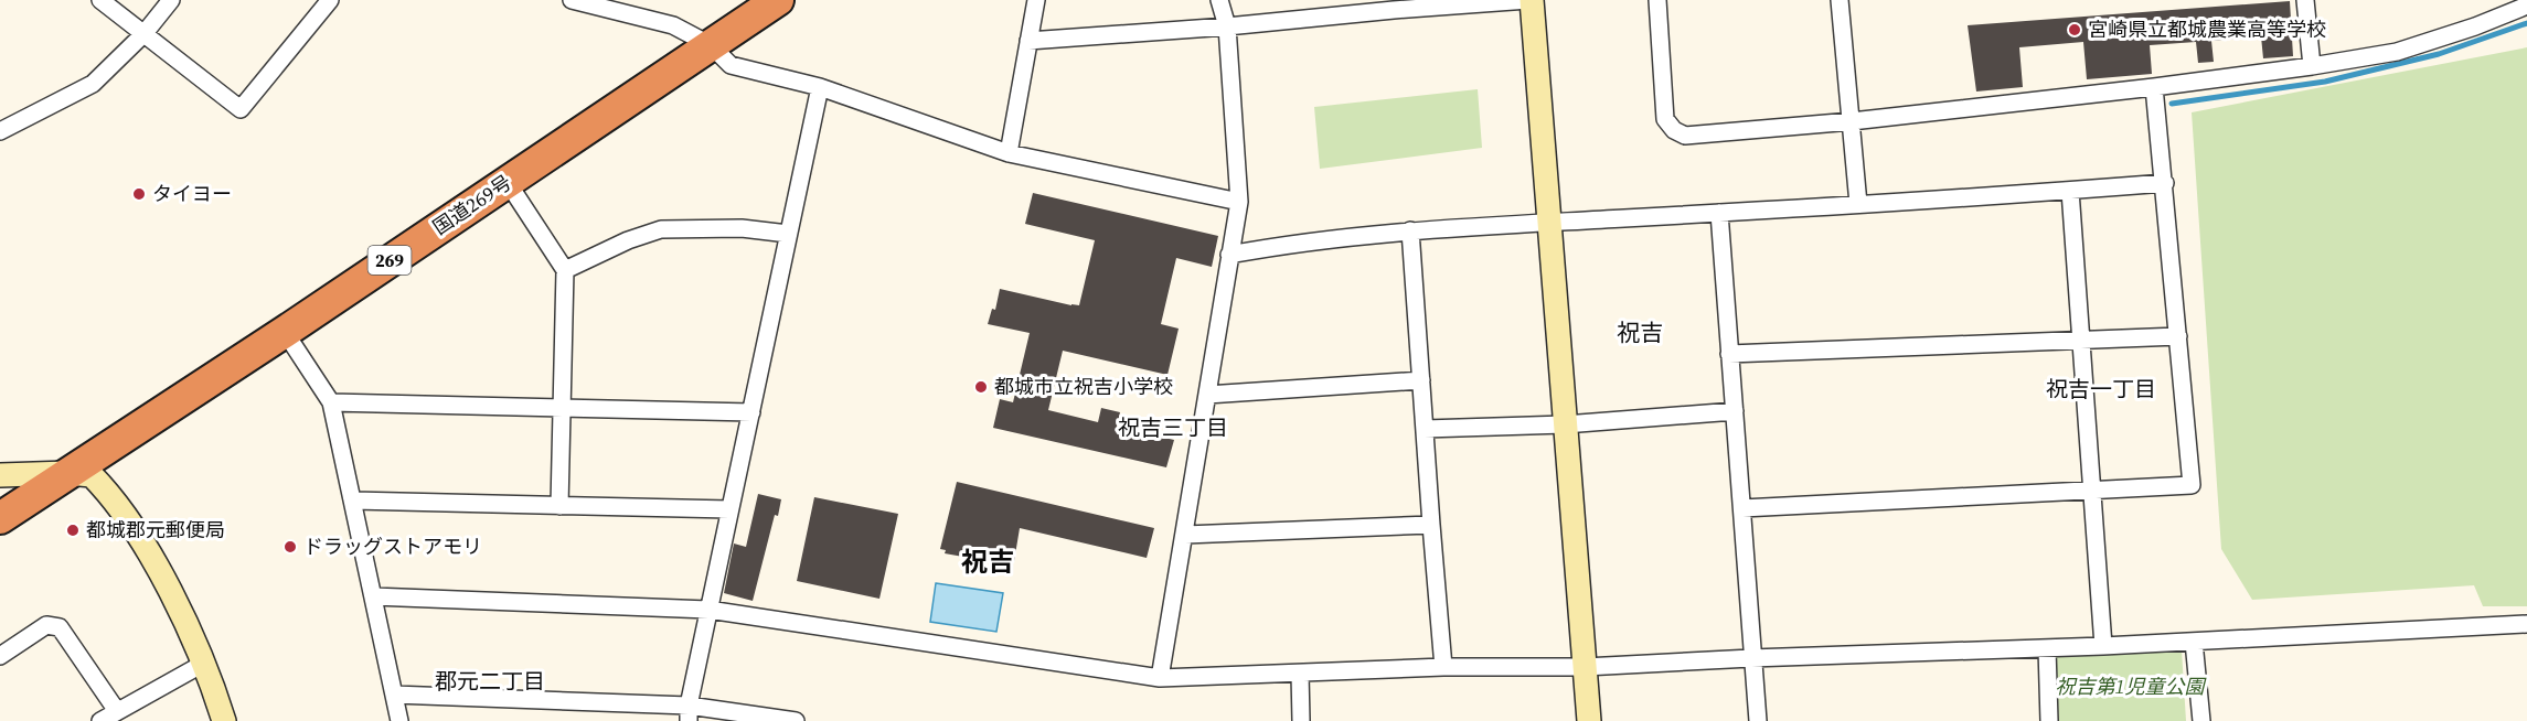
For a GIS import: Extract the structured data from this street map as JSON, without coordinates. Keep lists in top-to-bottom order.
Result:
{
  "streets": {
    "highway": ["国道269号", "269"]
  },
  "districts": [
    "祝吉",
    "祝吉一丁目",
    "祝吉三丁目",
    "祝吉",
    "郡元二丁目"
  ],
  "parks": ["祝吉第1児童公園"],
  "places": [
    "宮崎県立都城農業高等学校",
    "タイヨー",
    "都城市立祝吉小学校",
    "都城郡元郵便局",
    "ドラッグストアモリ"
  ]
}
